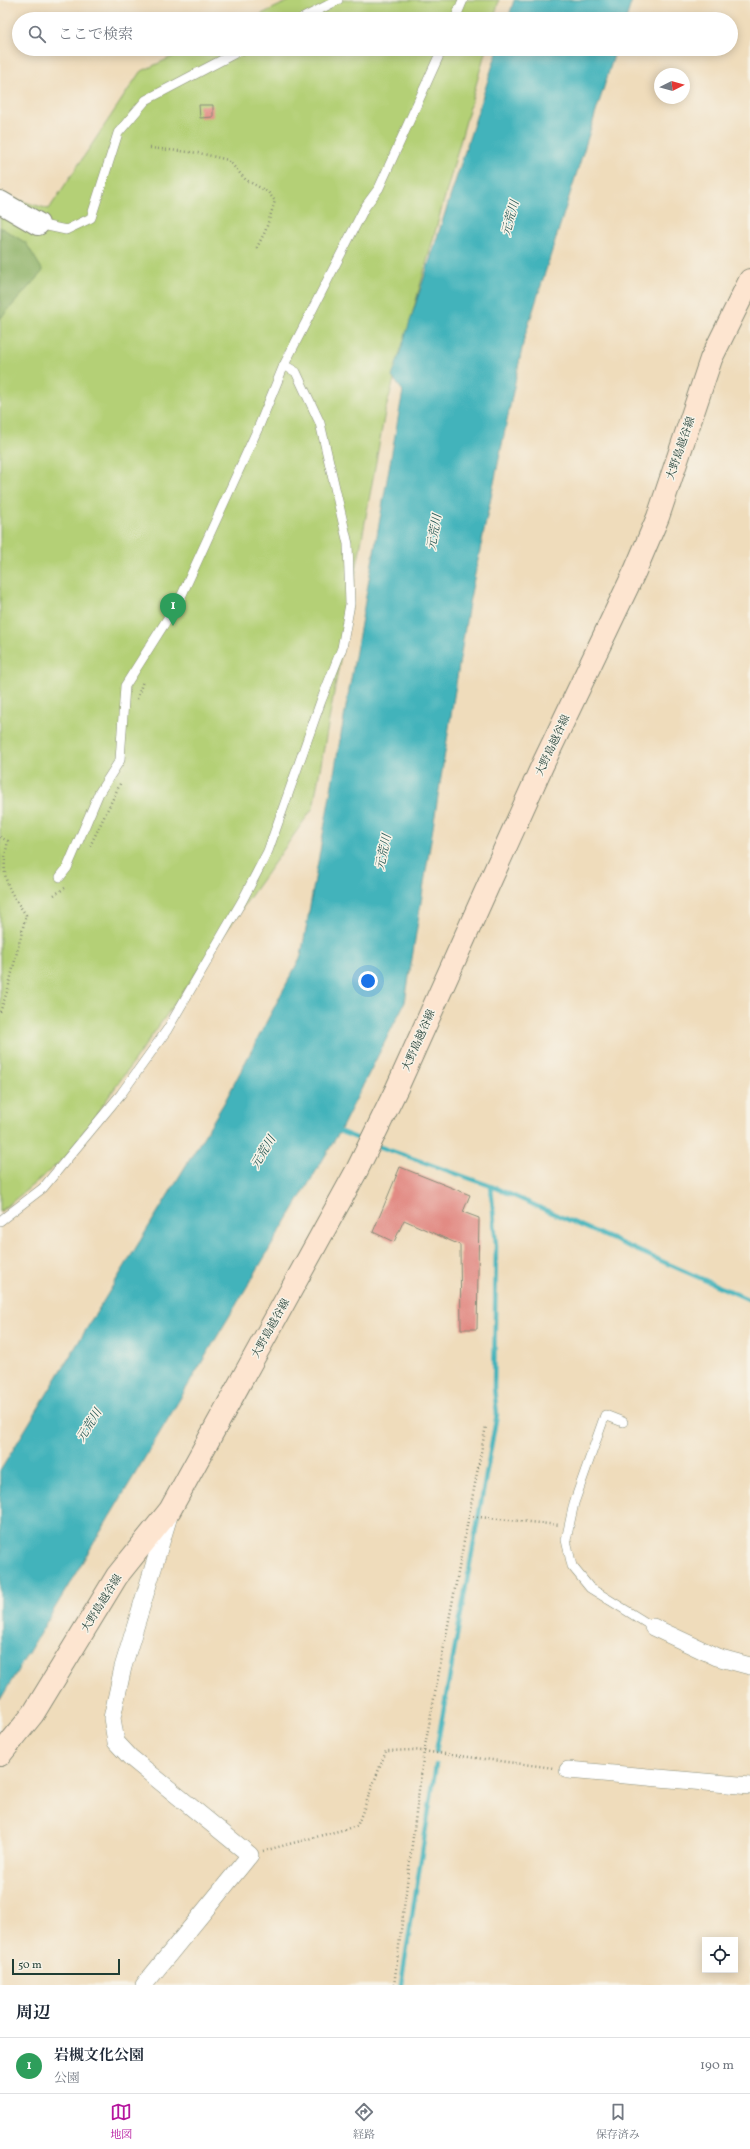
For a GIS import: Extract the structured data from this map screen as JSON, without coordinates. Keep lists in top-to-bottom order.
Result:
{
  "streets": {
    "main road": ["大野島越谷線"]
  },
  "water": ["元荒川"],
  "scale_bar": "50 m",
  "north": "right",
  "page": {
    "search": "ここで検索",
    "pins": "1",
    "scale": "50 m",
    "heading": "周辺",
    "list": [
      {
        "mark": "1",
        "name": "岩槻文化公園",
        "note": "公園",
        "value": "190 m"
      }
    ],
    "nav": ["地図", "経路", "保存済み"]
  }
}
